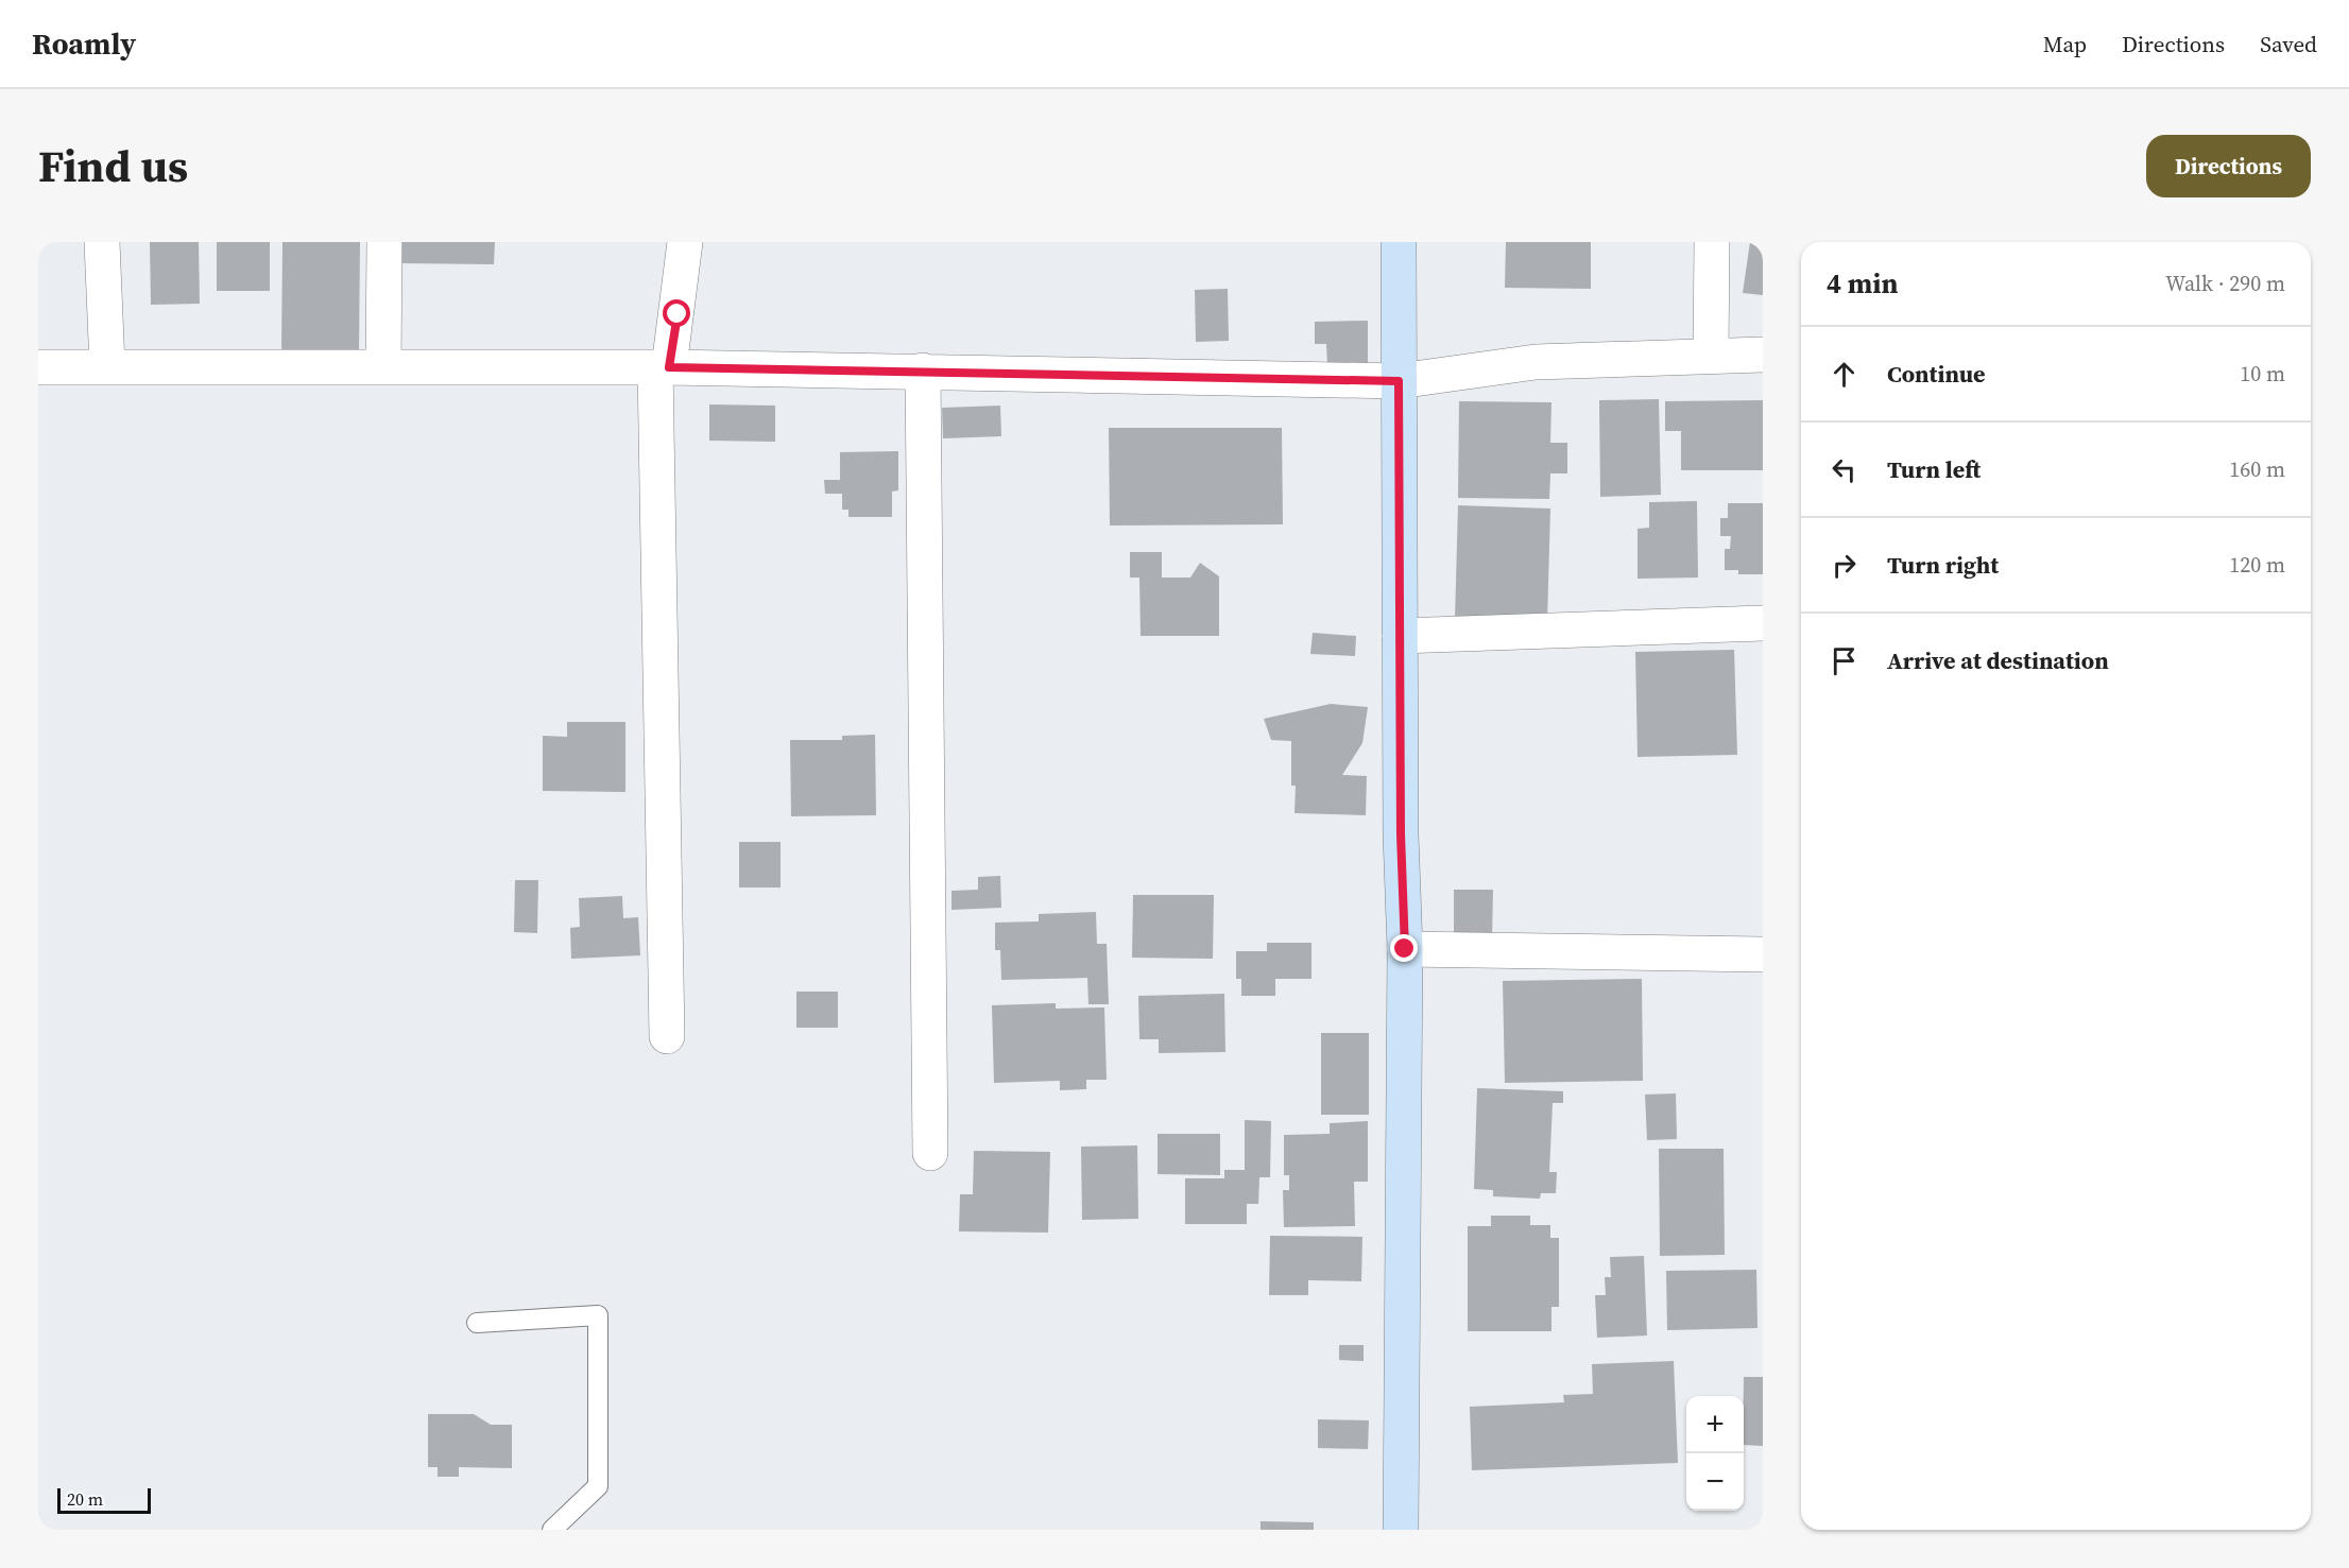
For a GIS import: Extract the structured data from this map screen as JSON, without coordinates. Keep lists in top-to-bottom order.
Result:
{
  "scale_bar": "20 m",
  "page": {
    "header": "Roamly",
    "nav": ["Map", "Directions", "Saved"],
    "title": "Find us",
    "buttons": "Directions",
    "heading": ["4 min", "Walk · 290 m"],
    "list": [
      ["Continue", "10 m"],
      ["Turn left", "160 m"],
      ["Turn right", "120 m"],
      "Arrive at destination"
    ],
    "map_buttons": ["+", "−"],
    "scale": "20 m"
  }
}
